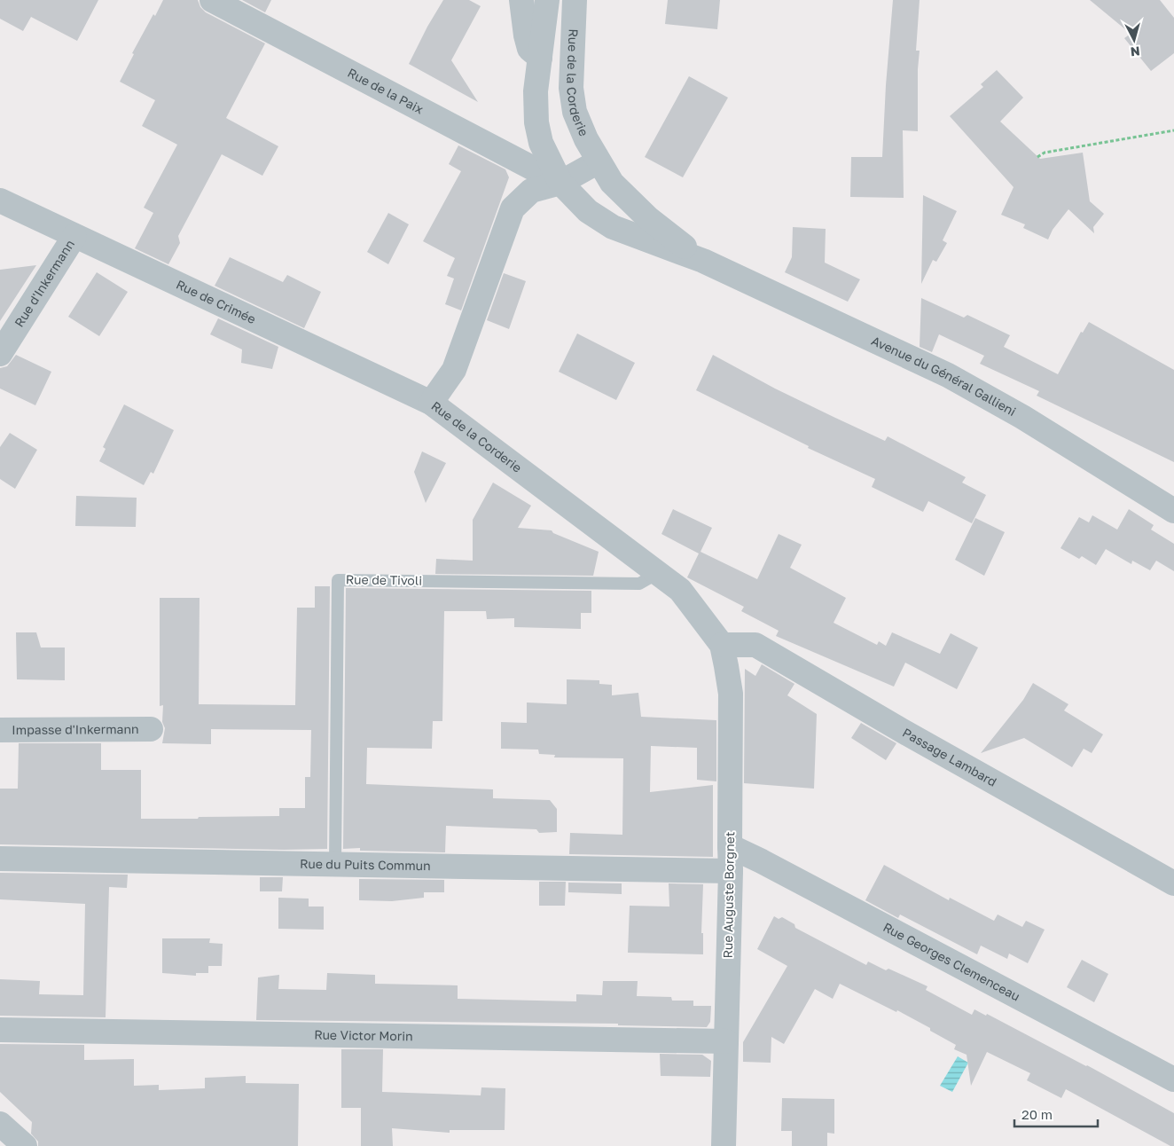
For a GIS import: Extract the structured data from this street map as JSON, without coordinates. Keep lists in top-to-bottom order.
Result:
{
  "streets": {
    "street": [
      "Rue de la Corderie",
      "Rue de la Paix",
      "Rue d'Inkermann",
      "Rue de Crimée",
      "Avenue du Général Gallieni",
      "Impasse d'Inkermann",
      "Passage Lambard",
      "Rue du Puits Commun",
      "Rue Auguste Borgnet",
      "Rue Georges Clemenceau",
      "Rue Victor Morin"
    ],
    "lane": ["Rue de Tivoli"]
  },
  "crossings": [
    ["Rue de la Corderie", "Rue de la Paix"],
    ["Rue de la Corderie", "Rue de Crimée"],
    ["Rue de la Corderie", "Avenue du Général Gallieni"],
    ["Rue de la Corderie", "Rue de Tivoli"],
    ["Rue de la Corderie", "Passage Lambard"],
    ["Rue de la Corderie", "Rue Auguste Borgnet"],
    ["Rue d'Inkermann", "Rue de Crimée"],
    ["Rue de Tivoli", "Rue du Puits Commun"],
    ["Passage Lambard", "Rue Auguste Borgnet"],
    ["Rue du Puits Commun", "Rue Auguste Borgnet"],
    ["Rue Auguste Borgnet", "Rue Georges Clemenceau"],
    ["Rue Auguste Borgnet", "Rue Victor Morin"]
  ],
  "scale_bar": "20 m",
  "north": "bottom"
}
